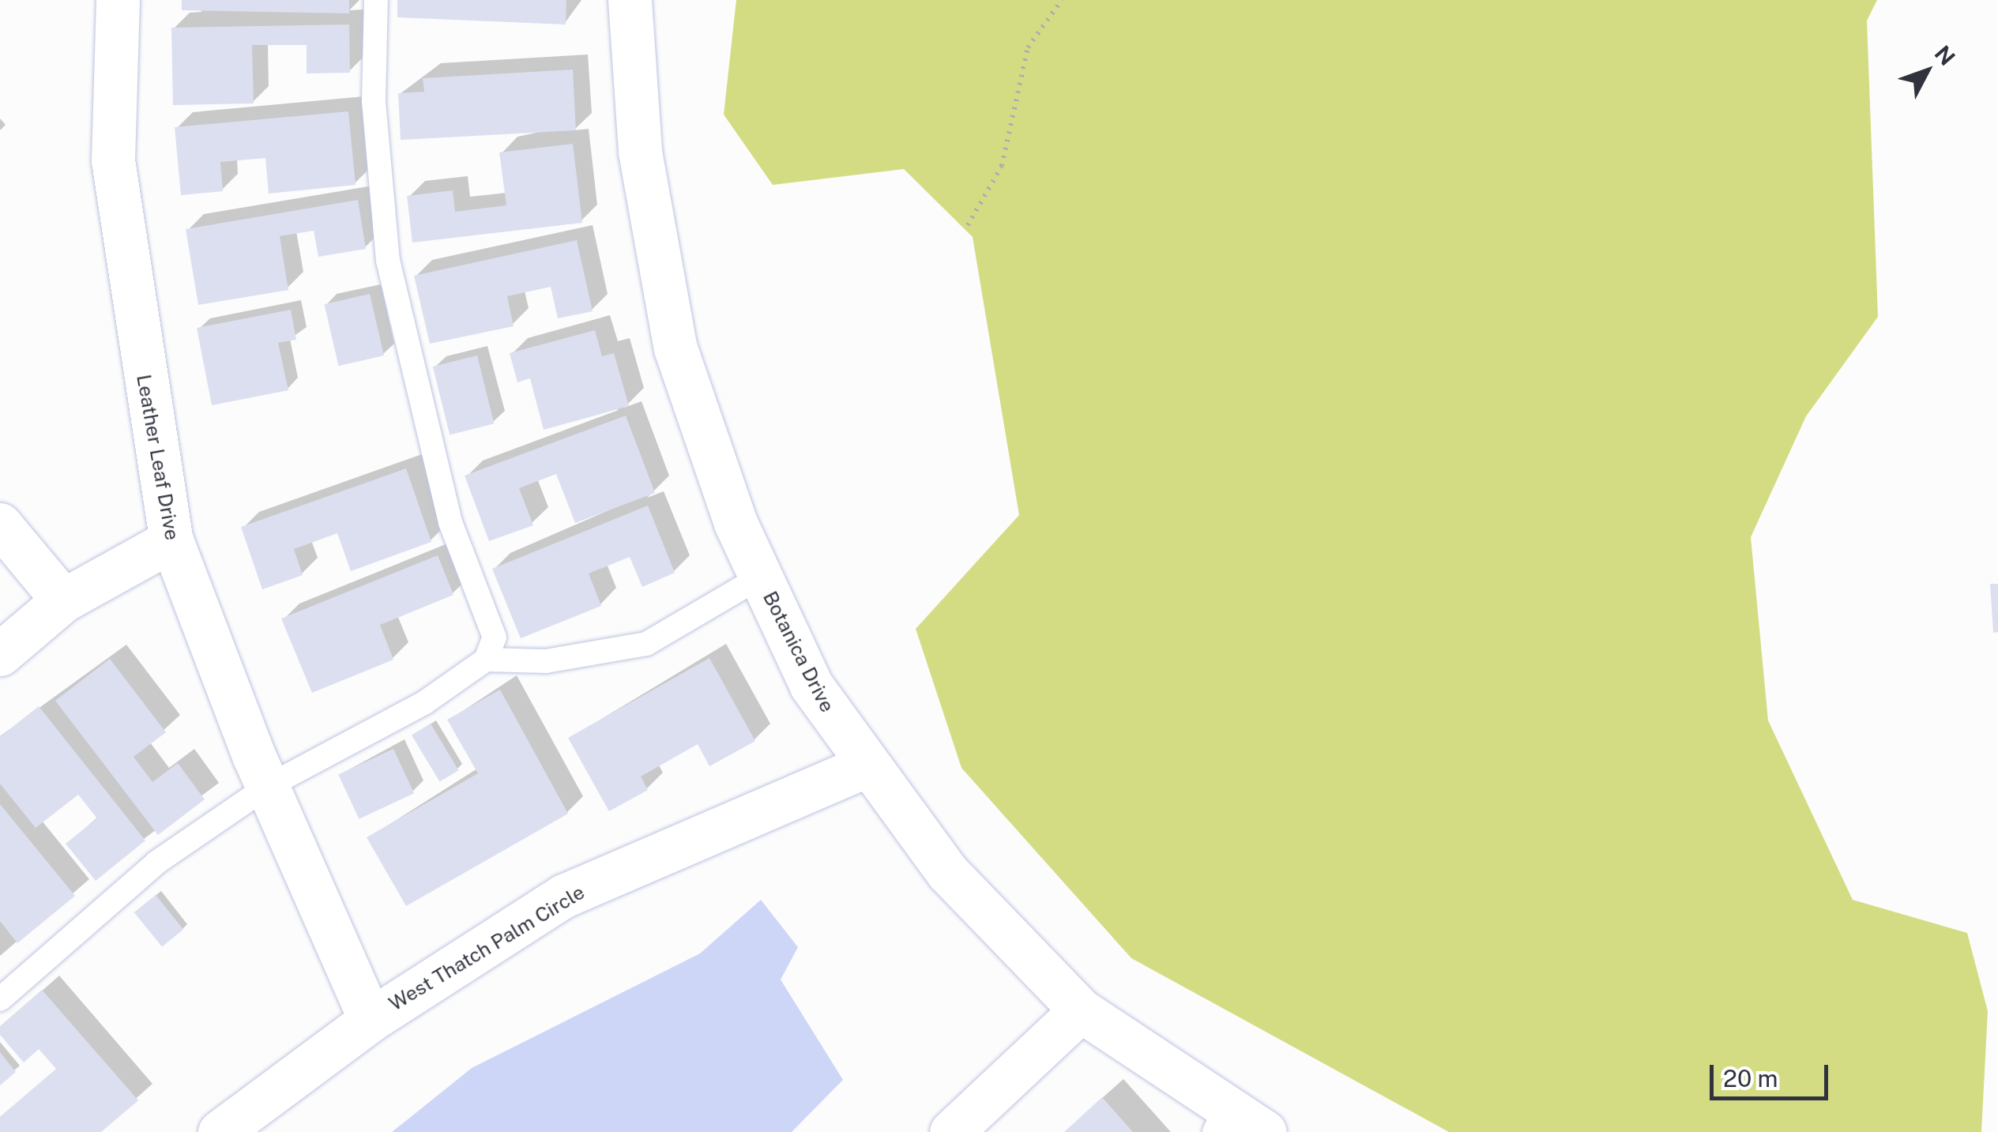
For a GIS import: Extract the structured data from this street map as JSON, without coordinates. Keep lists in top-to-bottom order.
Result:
{
  "streets": {
    "street": ["Leather Leaf Drive", "Botanica Drive", "West Thatch Palm Circle"]
  },
  "crossings": [
    ["Leather Leaf Drive", "West Thatch Palm Circle"],
    ["Botanica Drive", "West Thatch Palm Circle"]
  ],
  "scale_bar": "20 m",
  "north": "top right"
}
